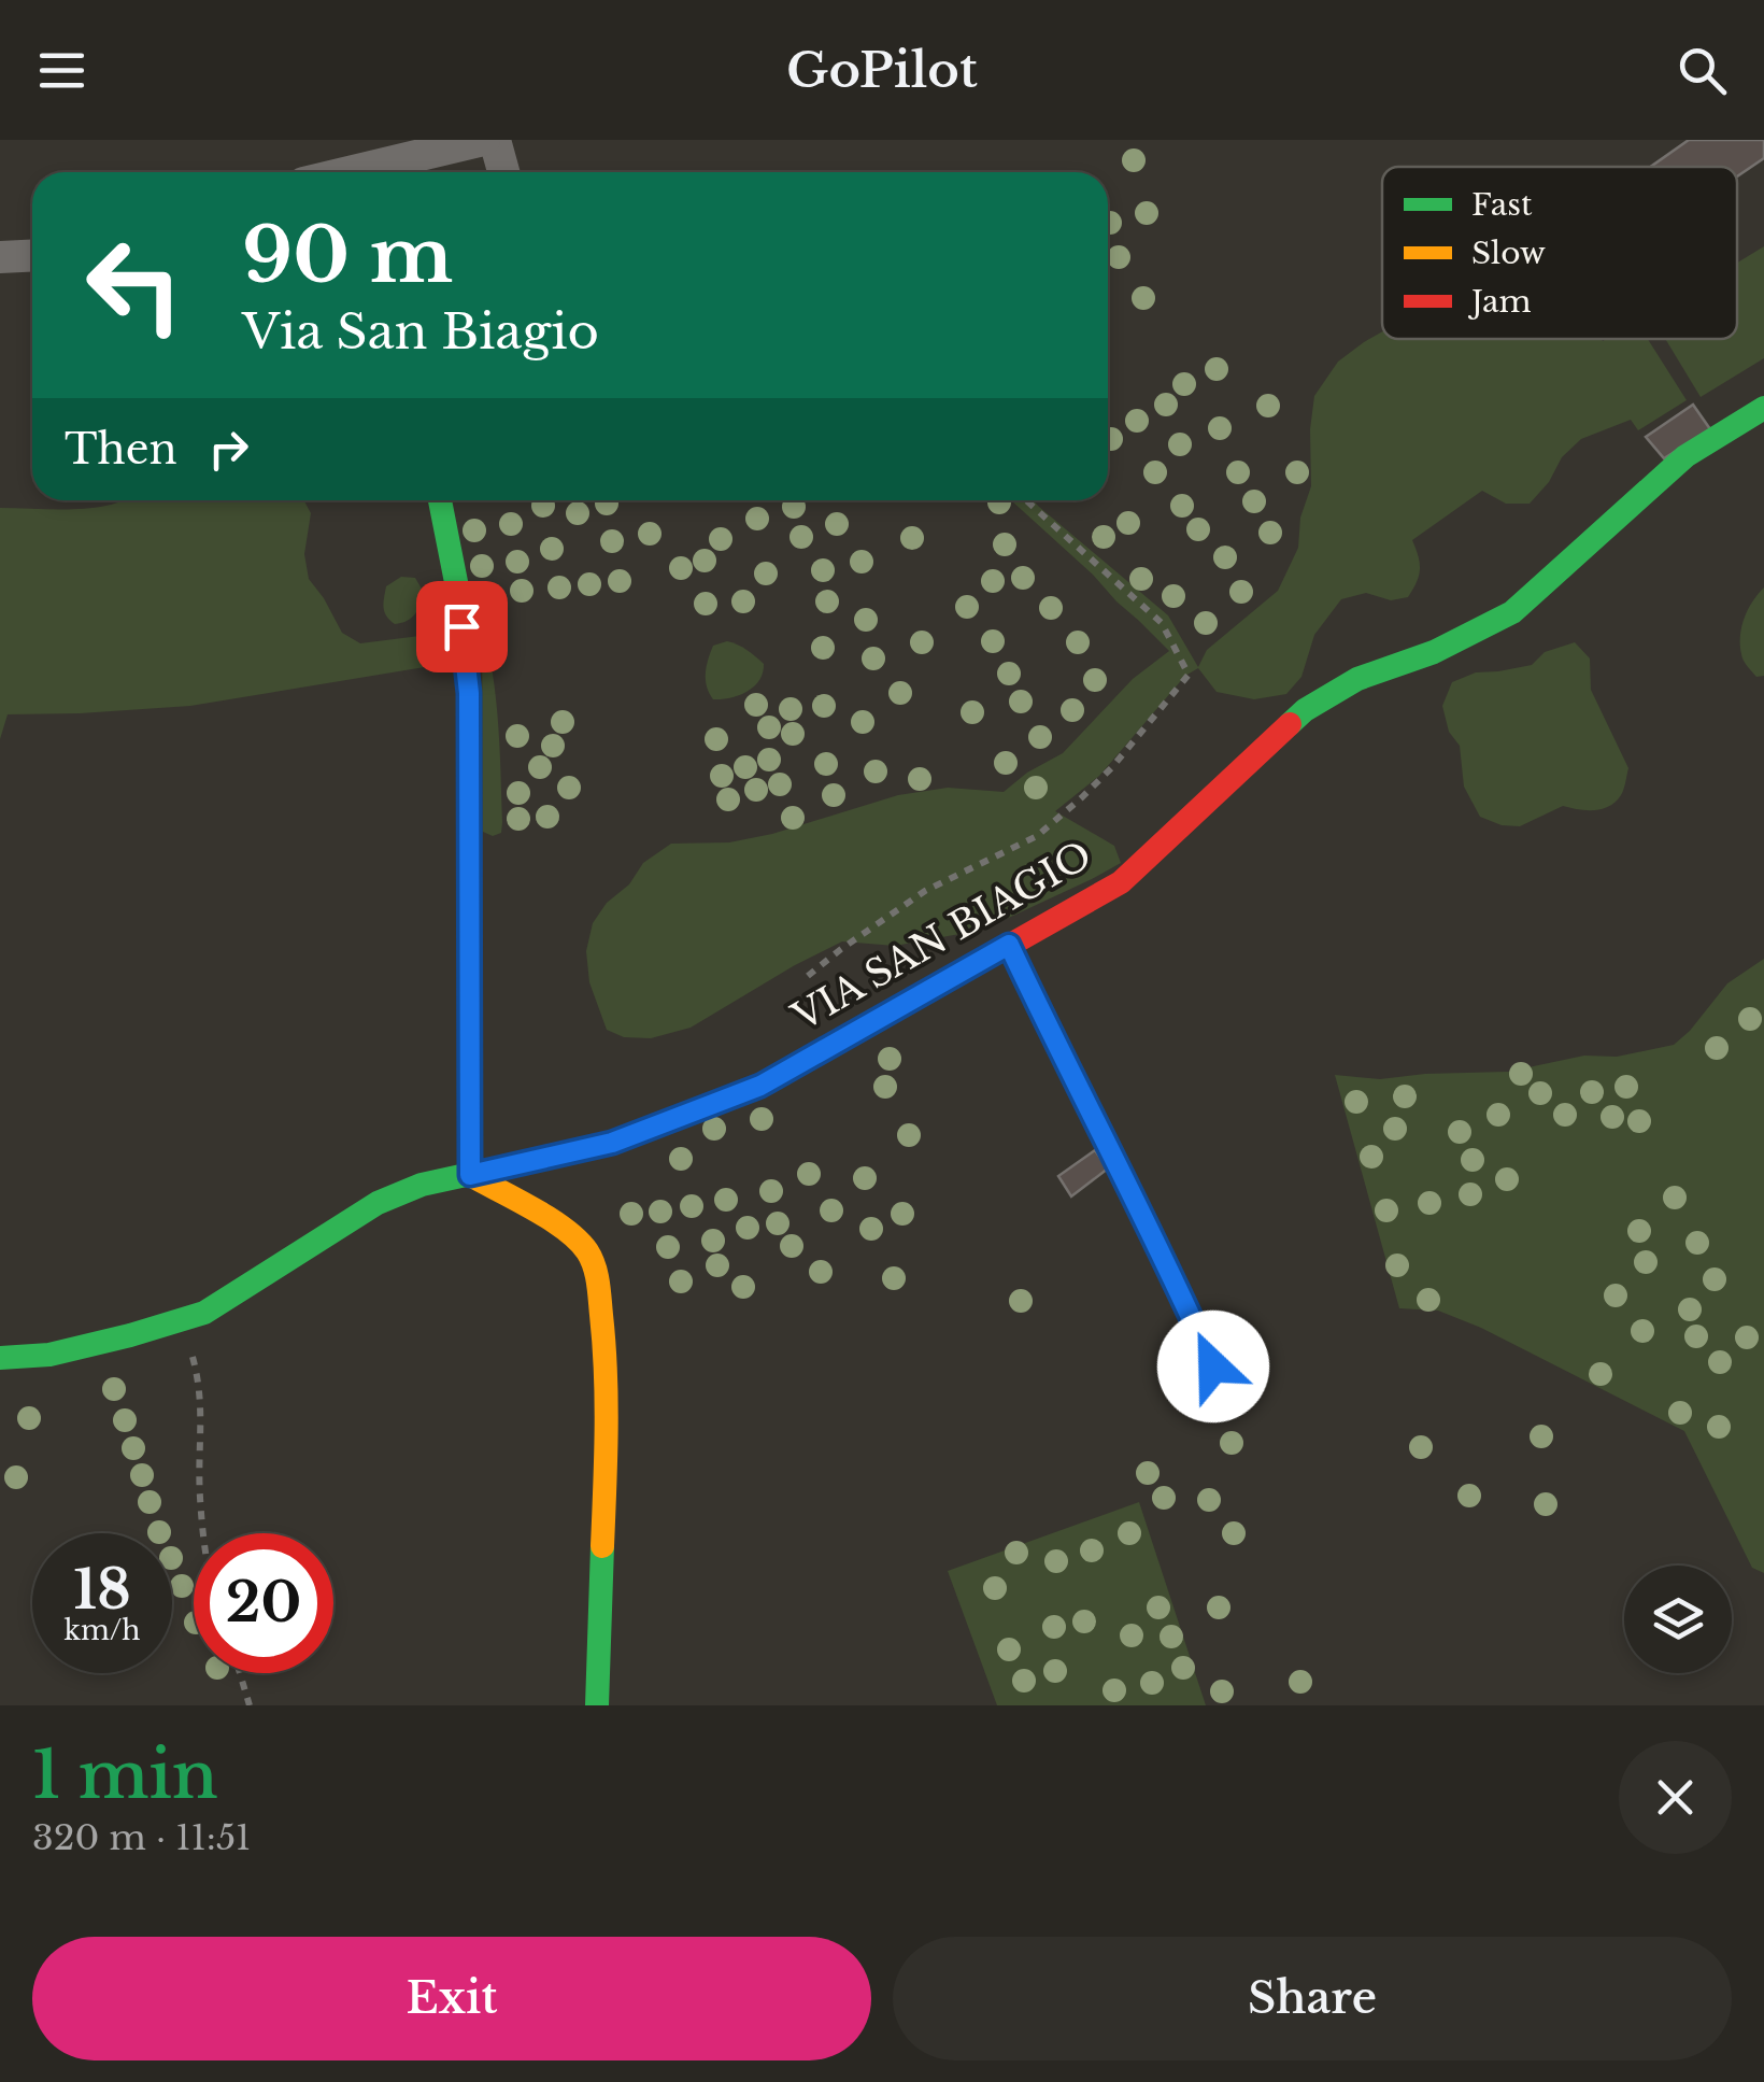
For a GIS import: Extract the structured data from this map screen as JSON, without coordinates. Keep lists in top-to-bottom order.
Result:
{
  "streets": {
    "street": ["VIA SAN BIAGIO"]
  },
  "legend": ["Fast", "Slow", "Jam"],
  "page": {
    "header": "GoPilot",
    "turn": ["90 m", "Via San Biagio"],
    "then": "Then",
    "speed": "18 km/h",
    "limit": "20",
    "heading": ["1 min", "320 m · 11:51"],
    "buttons": ["Exit", "Share"]
  }
}
